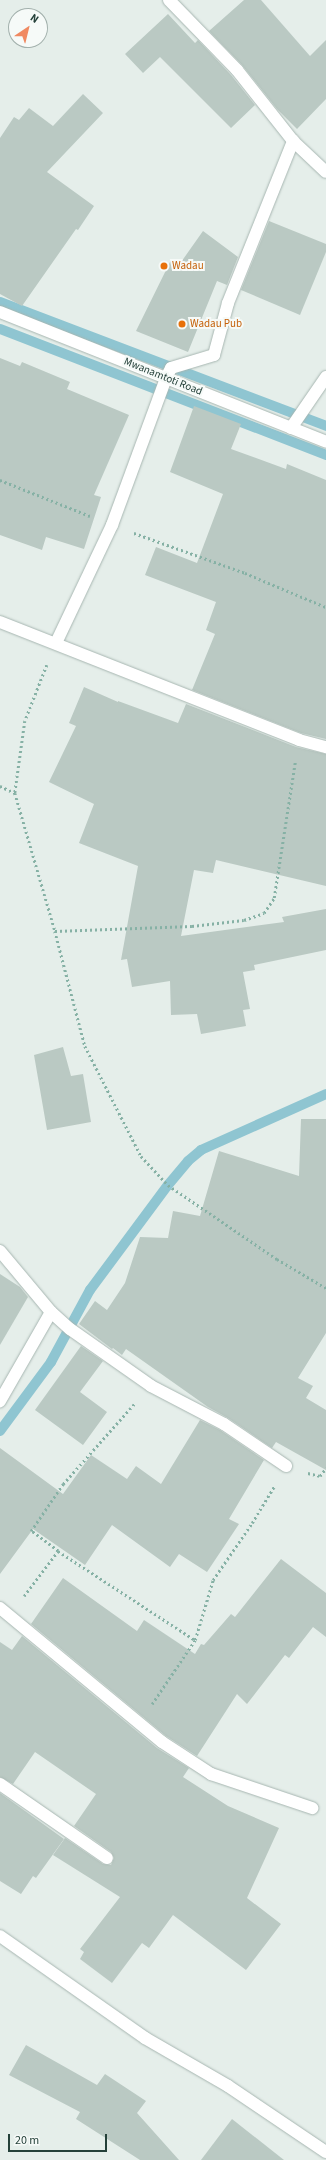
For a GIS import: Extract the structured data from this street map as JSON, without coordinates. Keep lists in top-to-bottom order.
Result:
{
  "streets": {
    "street": ["Mwanamtoti Road"]
  },
  "places": ["Wadau", "Wadau Pub"],
  "scale_bar": "20 m",
  "north": "top right"
}
